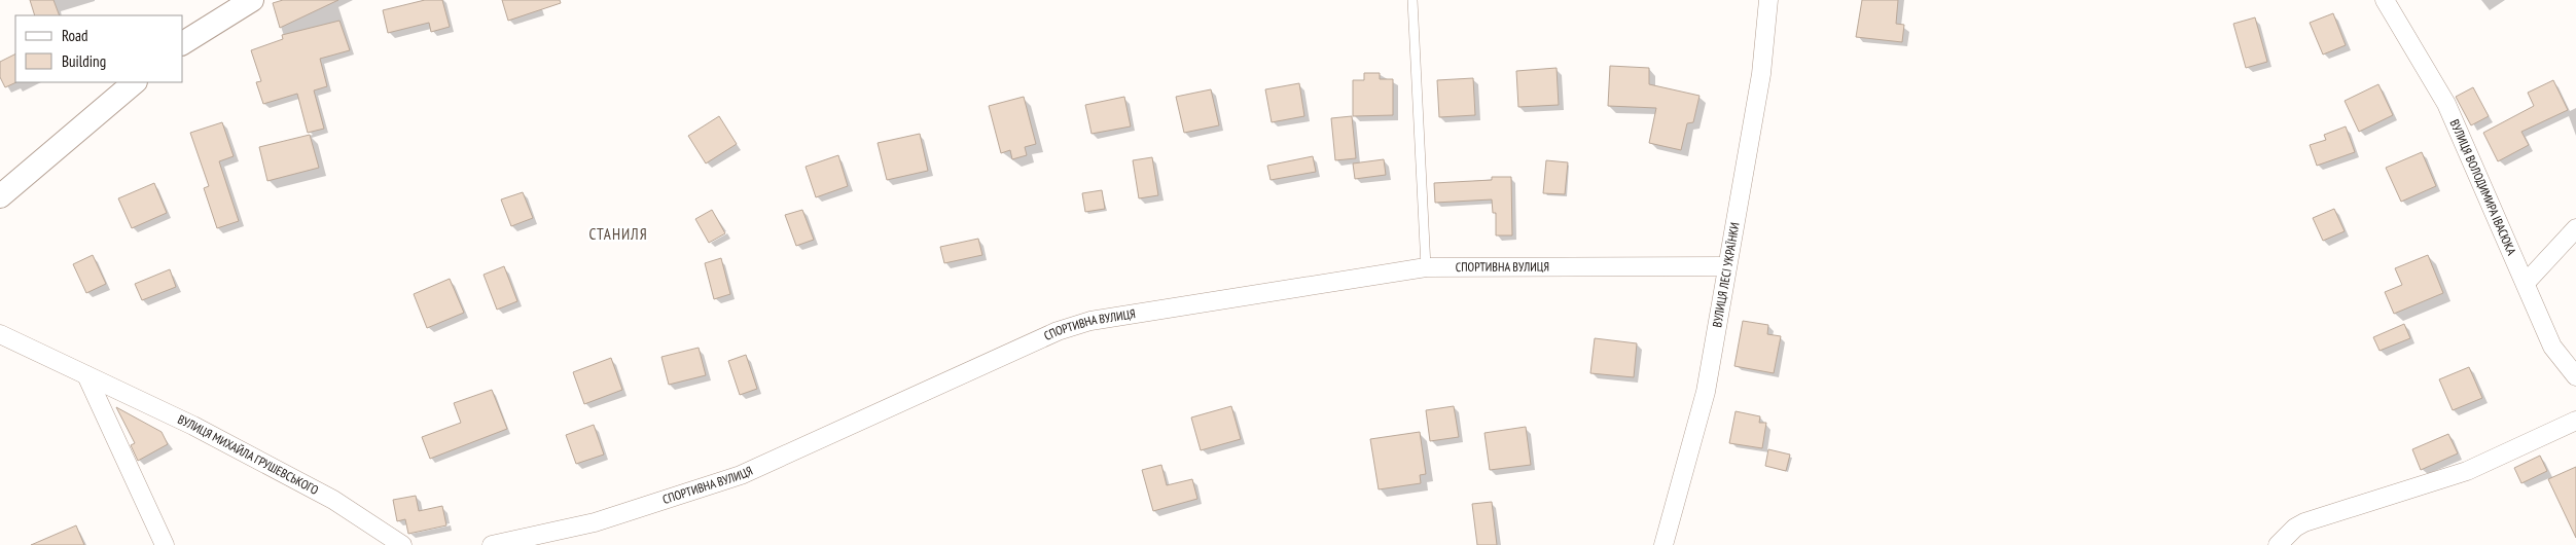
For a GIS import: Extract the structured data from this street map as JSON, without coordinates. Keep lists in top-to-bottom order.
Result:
{
  "streets": {
    "street": [
      "ВУЛИЦЯ ВОЛОДИМИРА ІВАСЮКА",
      "СПОРТИВНА ВУЛИЦЯ",
      "ВУЛИЦЯ ЛЕСІ УКРАЇНКИ",
      "ВУЛИЦЯ МИХАЙЛА ГРУШЕВСЬКОГО"
    ]
  },
  "crossings": [
    ["СПОРТИВНА ВУЛИЦЯ", "ВУЛИЦЯ ЛЕСІ УКРАЇНКИ"]
  ],
  "districts": ["СТАНИЛЯ"],
  "legend": ["Road", "Building"]
}
